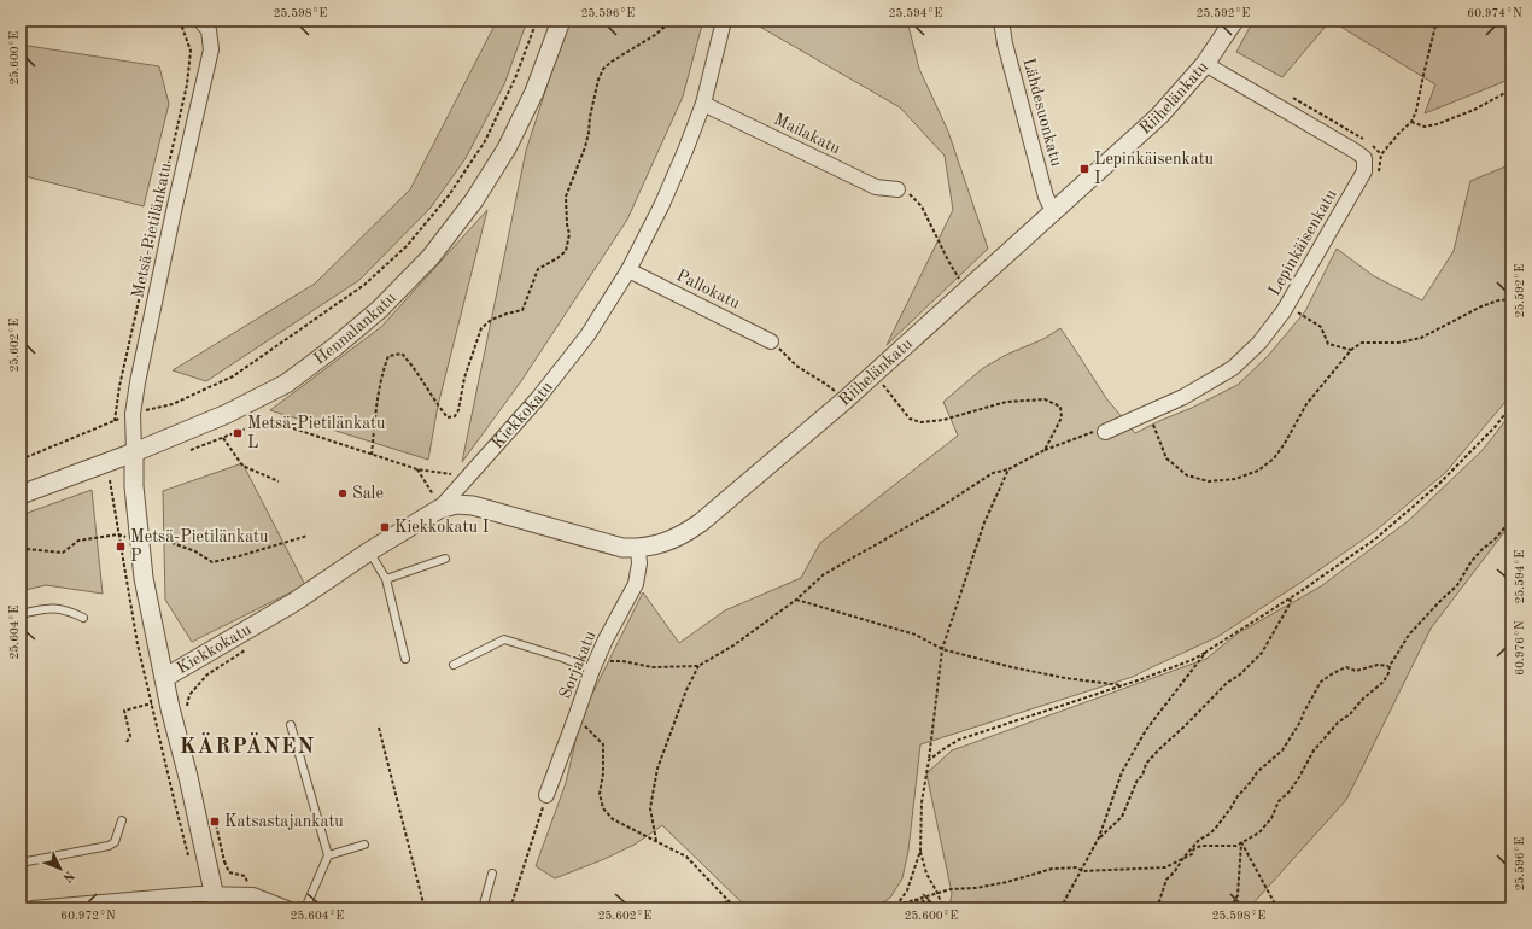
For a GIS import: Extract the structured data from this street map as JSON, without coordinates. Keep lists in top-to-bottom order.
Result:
{
  "streets": {
    "street": [
      "Riihelänkatu",
      "Lähdesuonkatu",
      "Mailakatu",
      "Metsä-Pietilänkatu",
      "Lepinkäisenkatu",
      "Pallokatu",
      "Hennalankatu",
      "Kiekkokatu",
      "Sorjakatu"
    ]
  },
  "crossings": [
    ["Riihelänkatu", "Lähdesuonkatu"],
    ["Riihelänkatu", "Lepinkäisenkatu"],
    ["Riihelänkatu", "Kiekkokatu"],
    ["Riihelänkatu", "Sorjakatu"],
    ["Mailakatu", "Kiekkokatu"],
    ["Metsä-Pietilänkatu", "Hennalankatu"],
    ["Pallokatu", "Kiekkokatu"]
  ],
  "districts": ["KÄRPÄNEN"],
  "places": {
    "transit": [
      "Lepinkäisenkatu I",
      "Metsä-Pietilänkatu L",
      "Kiekkokatu I",
      "Metsä-Pietilänkatu P",
      "Katsastajankatu"
    ],
    "other": ["Sale"]
  },
  "north": "bottom right",
  "coordinates": [
    "25.598°E",
    "25.596°E",
    "25.594°E",
    "25.592°E",
    "60.974°N",
    "25.600°E",
    "25.602°E",
    "25.604°E",
    "60.976°N",
    "60.972°N"
  ]
}
